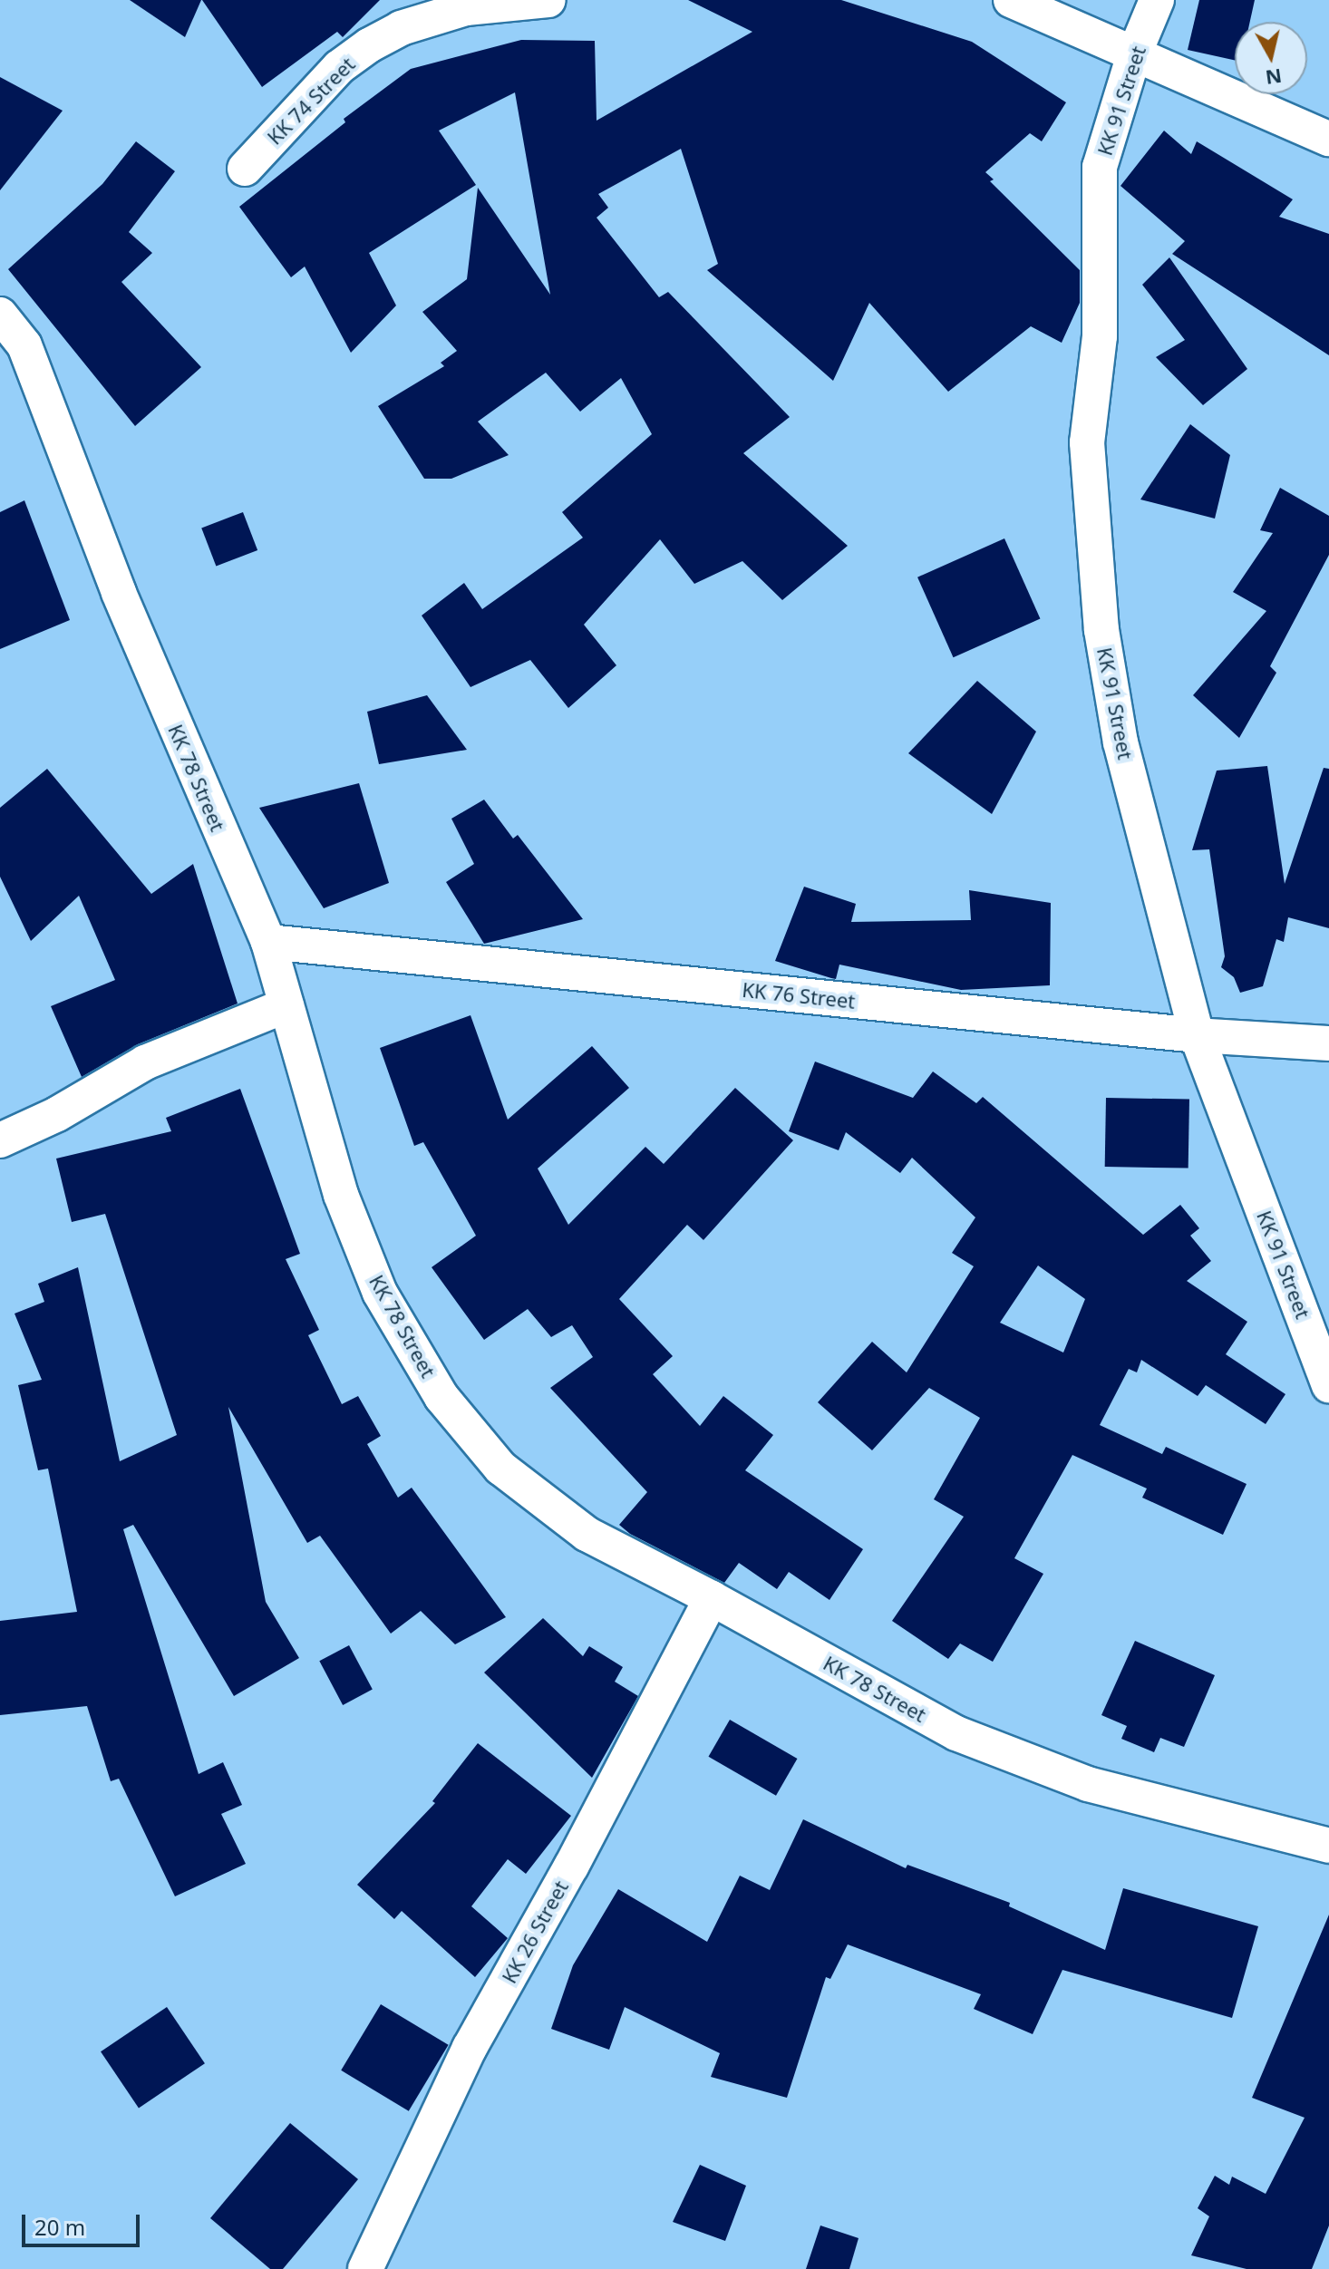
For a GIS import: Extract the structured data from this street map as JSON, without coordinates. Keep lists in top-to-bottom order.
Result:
{
  "streets": {
    "street": [
      "KK 74 Street",
      "KK 91 Street",
      "KK 78 Street",
      "KK 76 Street",
      "KK 26 Street"
    ]
  },
  "crossings": [
    ["KK 91 Street", "KK 76 Street"],
    ["KK 78 Street", "KK 76 Street"],
    ["KK 78 Street", "KK 26 Street"]
  ],
  "scale_bar": "20 m",
  "north": "bottom"
}
